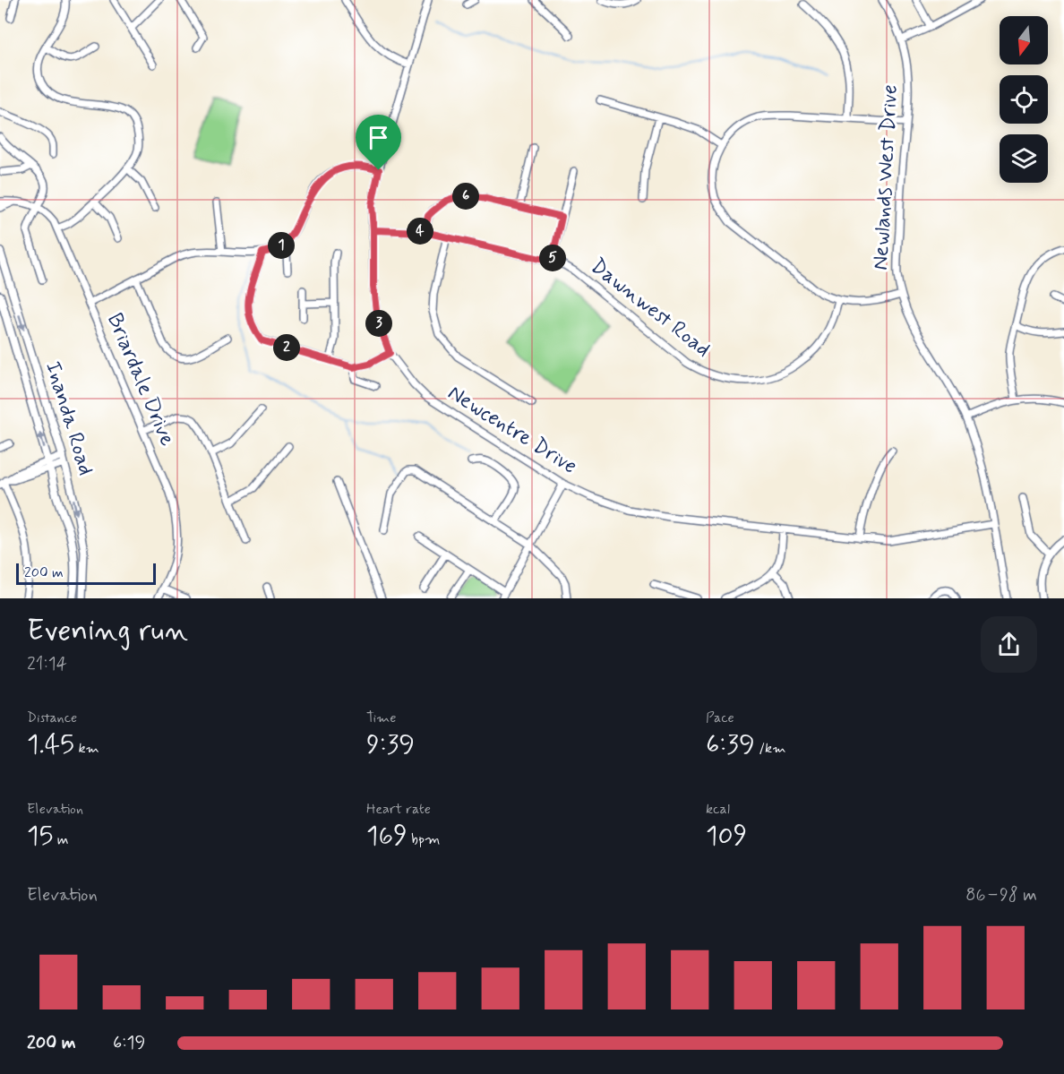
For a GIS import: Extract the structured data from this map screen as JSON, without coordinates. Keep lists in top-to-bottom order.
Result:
{
  "streets": {
    "main road": ["Inanda Road"],
    "street": [
      "Newlands West Drive",
      "Dawnwest Road",
      "Briardale Drive",
      "Newcentre Drive"
    ]
  },
  "crossings": [
    ["Newlands West Drive", "Newcentre Drive"],
    ["Dawnwest Road", "Newcentre Drive"]
  ],
  "scale_bar": "200 m",
  "north": "bottom",
  "page": {
    "pins": [
      "6",
      "4",
      "1",
      "5",
      "3",
      "2"
    ],
    "scale": "200 m",
    "heading": ["Evening run", "21:14"],
    "stats": [
      ["Distance", "1.45 km"],
      ["Time", "9:39"],
      ["Pace", "6:39 /km"],
      ["Elevation", "15 m"],
      ["Heart rate", "169 bpm"],
      ["kcal", "109"]
    ],
    "chart": ["Elevation", "86–98 m"],
    "list": [
      {
        "name": "200 m",
        "note": "6:19"
      }
    ]
  }
}
